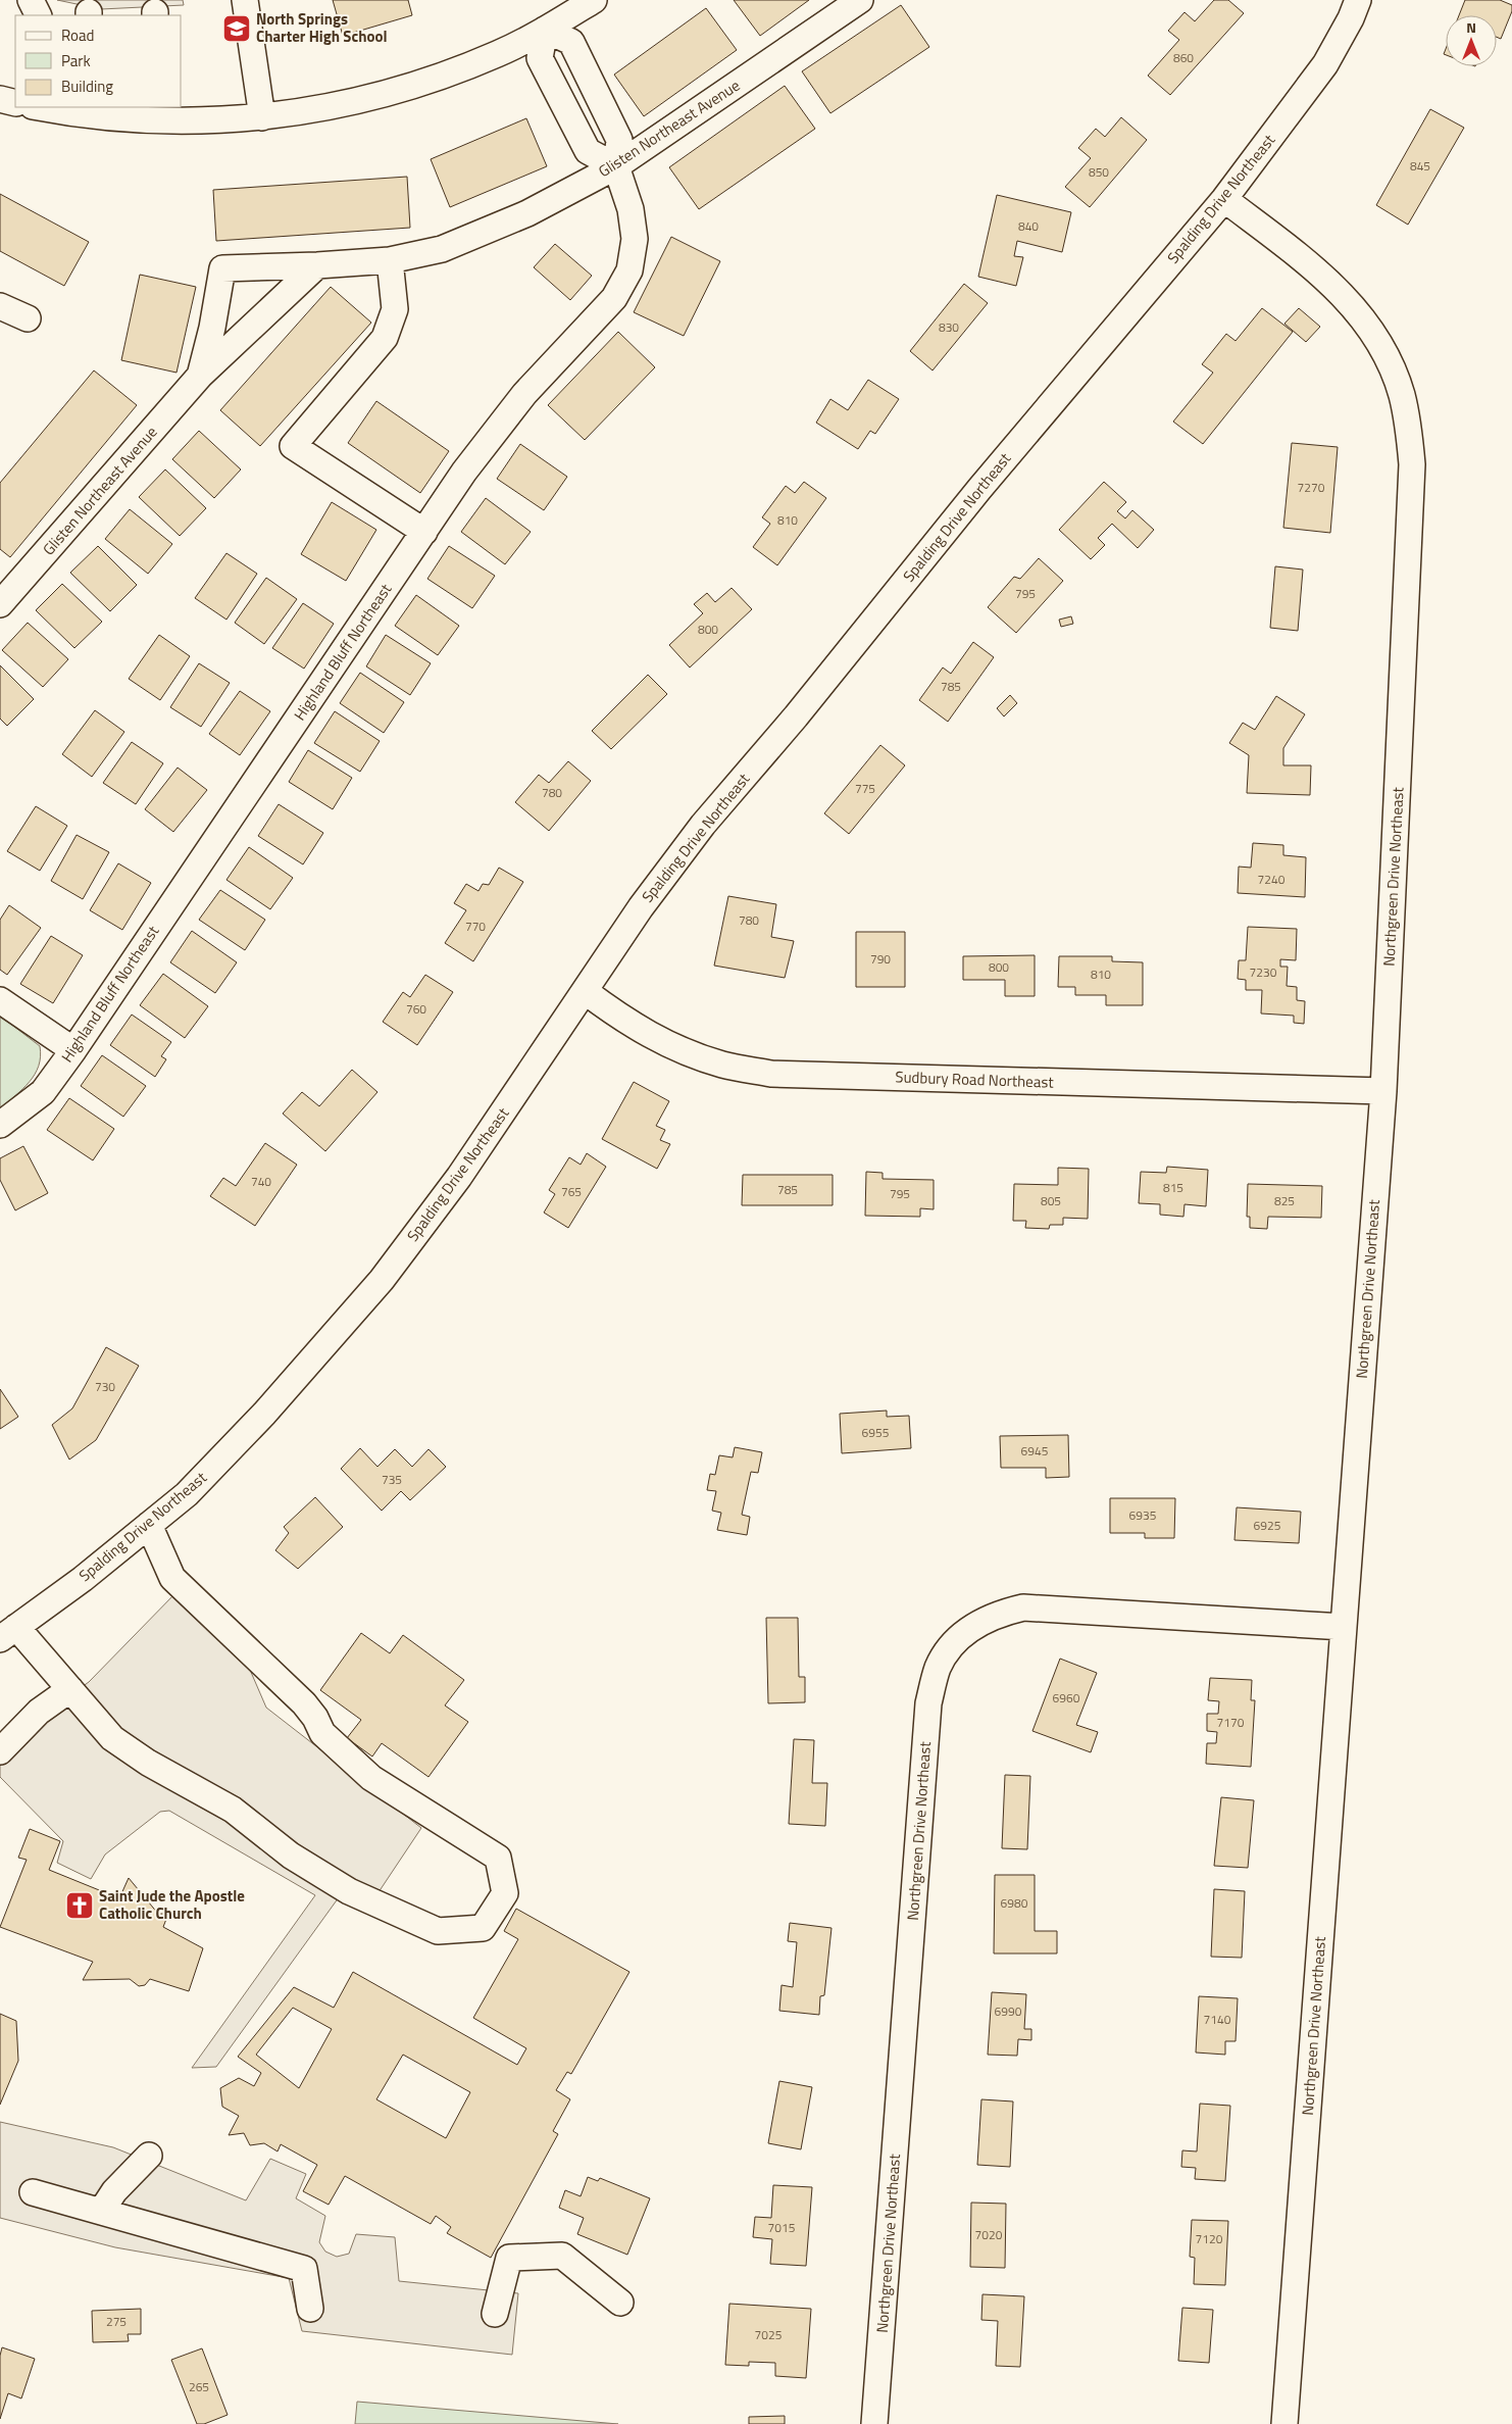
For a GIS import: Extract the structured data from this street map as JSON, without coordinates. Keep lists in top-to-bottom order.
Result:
{
  "streets": {
    "street": [
      "Glisten Northeast Avenue",
      "Spalding Drive Northeast",
      "Highland Bluff Northeast",
      "Northgreen Drive Northeast",
      "Sudbury Road Northeast"
    ]
  },
  "crossings": [
    ["Glisten Northeast Avenue", "Highland Bluff Northeast"],
    ["Spalding Drive Northeast", "Northgreen Drive Northeast"],
    ["Spalding Drive Northeast", "Sudbury Road Northeast"],
    ["Northgreen Drive Northeast", "Sudbury Road Northeast"]
  ],
  "places": {
    "school or university": ["North Springs Charter High School"],
    "church": ["Saint Jude the Apostle Catholic Church"]
  },
  "house_numbers": [
    "860",
    "845",
    "850",
    "840",
    "830",
    "7270",
    "810",
    "795",
    "800",
    "785",
    "775",
    "780",
    "7240",
    "780",
    "770",
    "790",
    "800",
    "7230",
    "810",
    "760",
    "740",
    "815",
    "785",
    "765",
    "795",
    "805",
    "825",
    "730",
    "6955",
    "6945",
    "735",
    "6935",
    "6925",
    "6960",
    "7170",
    "6980",
    "6990",
    "7140",
    "7015",
    "7020",
    "7120",
    "275",
    "7025",
    "265"
  ],
  "legend": ["Road", "Park", "Building"],
  "north": "top"
}
